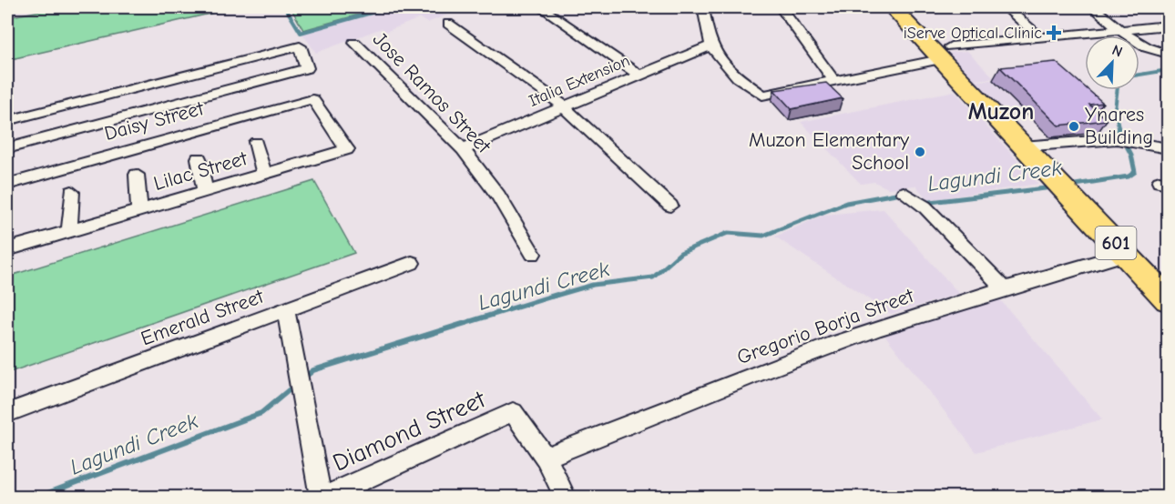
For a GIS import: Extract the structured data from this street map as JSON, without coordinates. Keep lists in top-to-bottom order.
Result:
{
  "streets": {
    "main road": ["601"],
    "street": [
      "Italia Extension",
      "Jose Ramos Street",
      "Daisy Street",
      "Lilac Street",
      "Emerald Street",
      "Gregorio Borja Street",
      "Diamond Street"
    ]
  },
  "crossings": [
    ["Italia Extension", "Jose Ramos Street"],
    ["Daisy Street", "Lilac Street"],
    ["601", "Gregorio Borja Street"],
    ["Gregorio Borja Street", "Diamond Street"]
  ],
  "districts": ["Muzon"],
  "water": ["Lagundi Creek"],
  "places": {
    "health": ["iServe Optical Clinic"],
    "other": ["Ynares Building", "Muzon Elementary School"]
  },
  "north": "top right"
}
